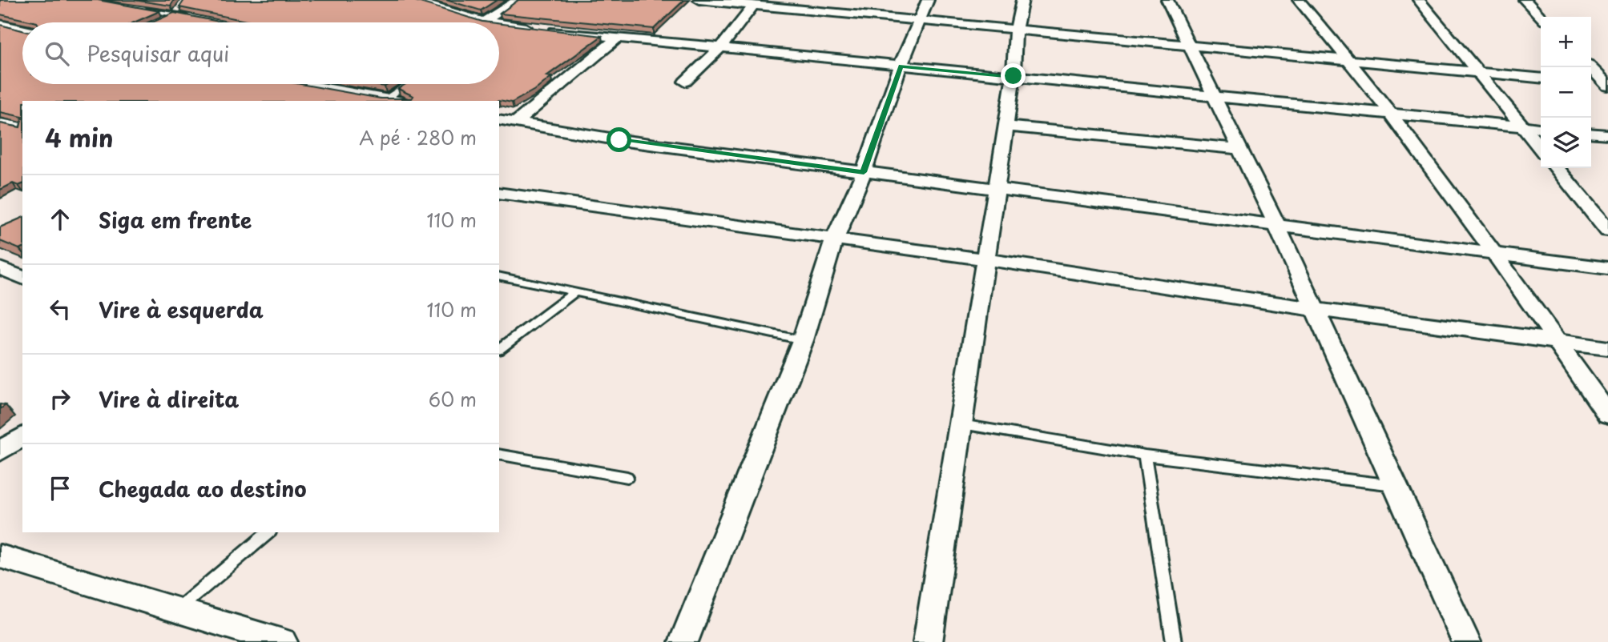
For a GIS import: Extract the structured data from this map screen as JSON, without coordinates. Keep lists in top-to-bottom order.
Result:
{
  "page": {
    "map_buttons": ["+", "−"],
    "search": "Pesquisar aqui",
    "heading": ["4 min", "A pé · 280 m"],
    "list": [
      ["Siga em frente", "110 m"],
      ["Vire à esquerda", "110 m"],
      ["Vire à direita", "60 m"],
      "Chegada ao destino"
    ]
  }
}
